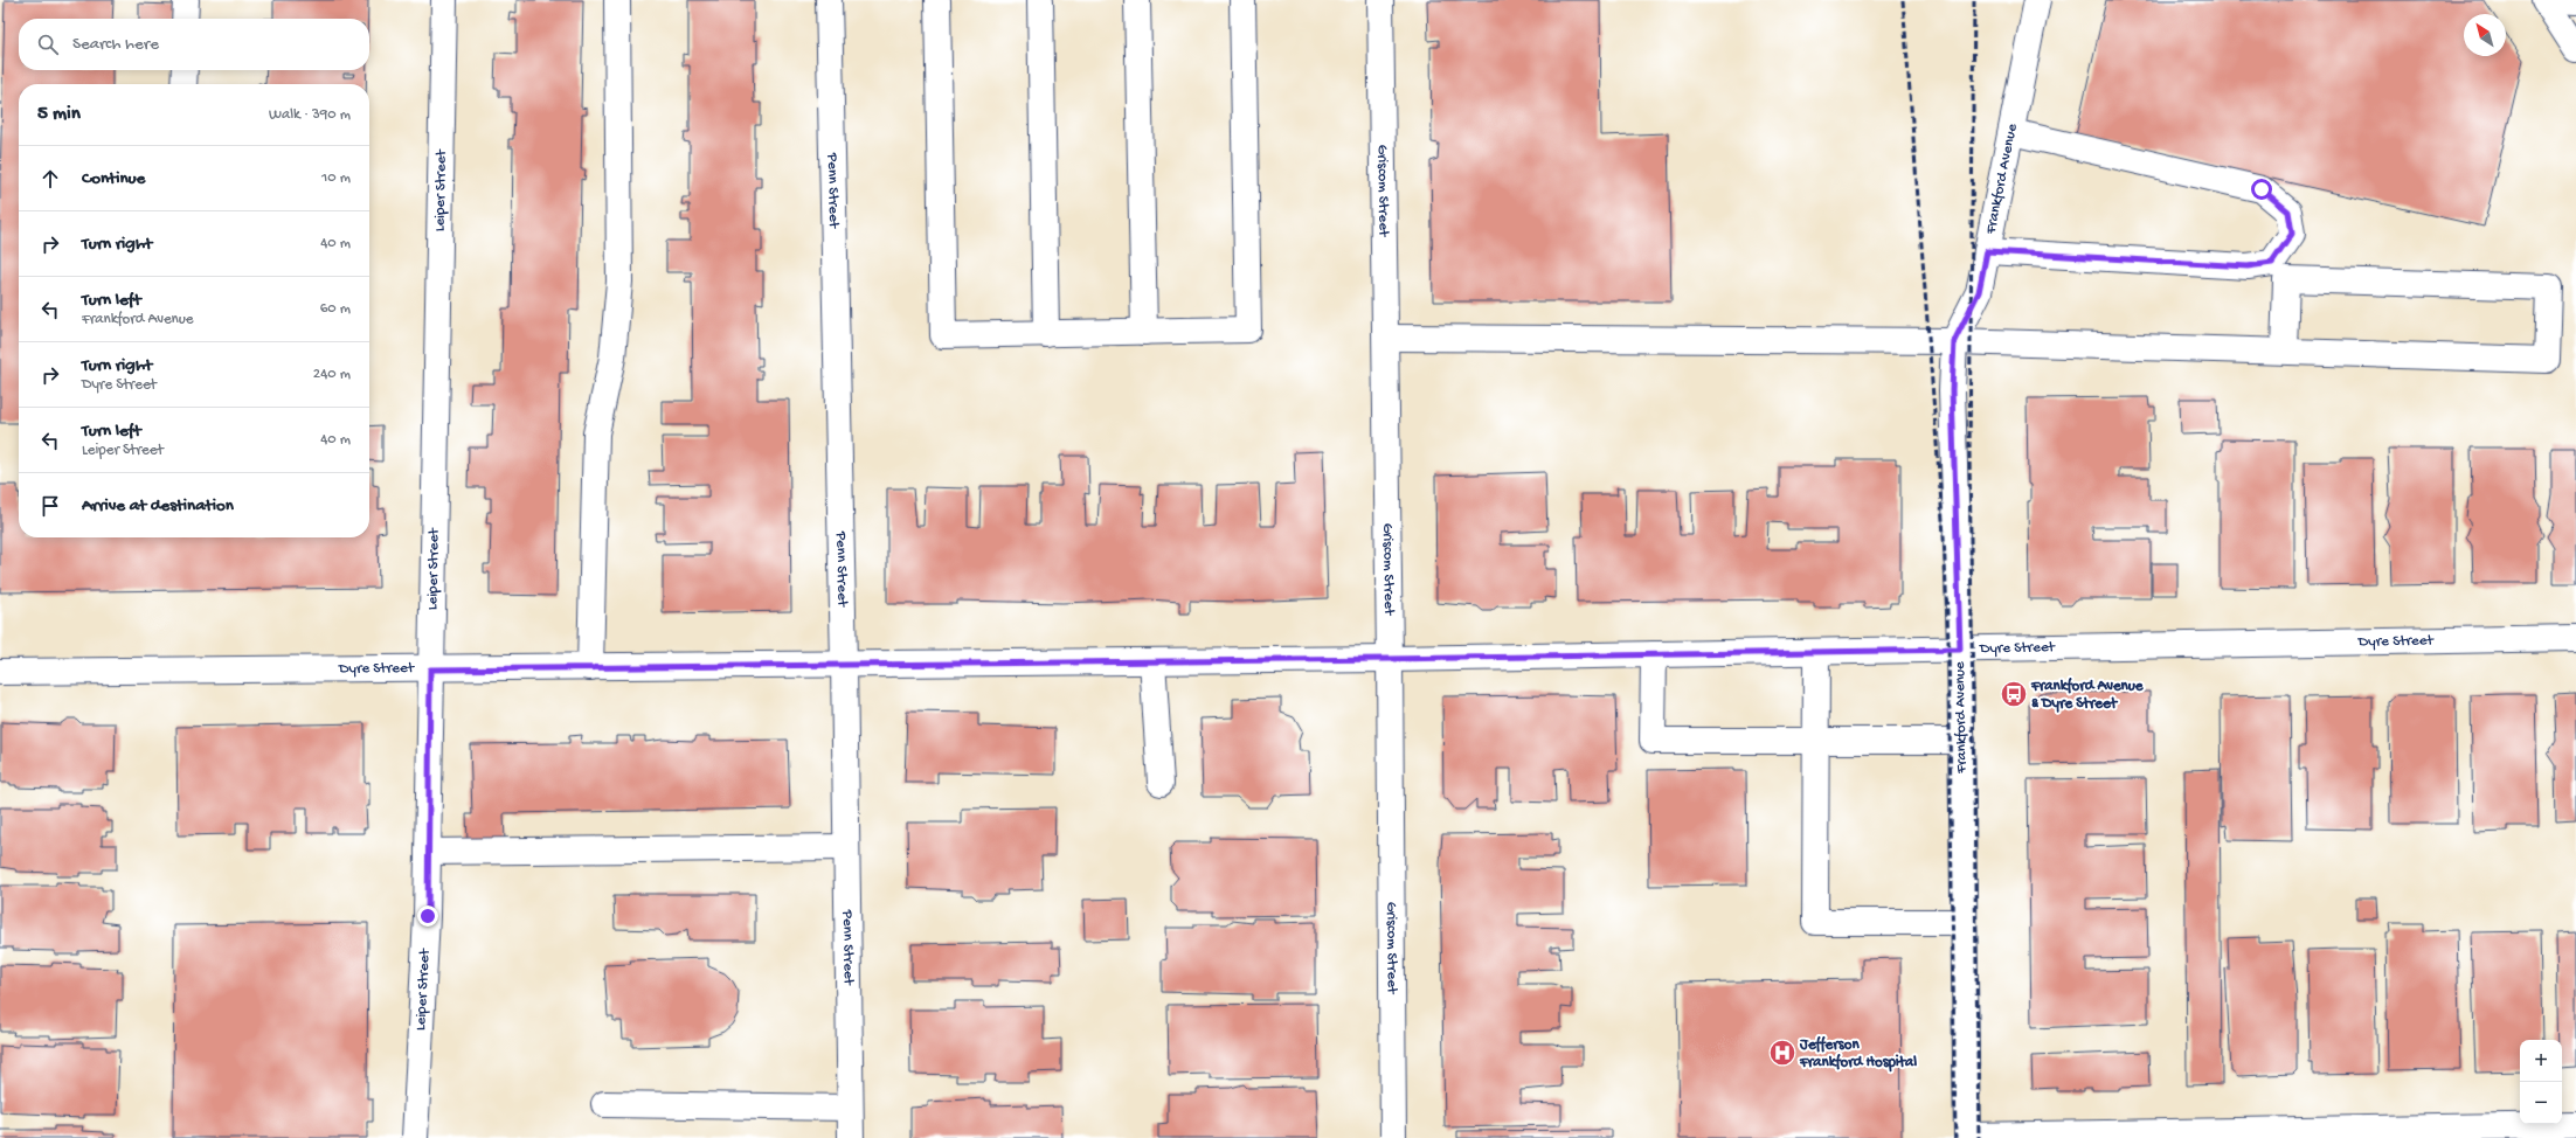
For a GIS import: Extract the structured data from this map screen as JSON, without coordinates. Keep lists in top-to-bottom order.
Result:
{
  "streets": {
    "street": [
      "Frankford Avenue",
      "Leiper Street",
      "Penn Street",
      "Griscom Street",
      "Dyre Street"
    ]
  },
  "crossings": [
    ["Frankford Avenue", "Dyre Street"],
    ["Leiper Street", "Dyre Street"],
    ["Penn Street", "Dyre Street"],
    ["Griscom Street", "Dyre Street"]
  ],
  "places": {
    "bus stop": ["Frankford Avenue & Dyre Street"],
    "hospital": ["Jefferson Frankford Hospital"]
  },
  "north": "top left",
  "page": {
    "search": "Search here",
    "heading": ["5 min", "Walk · 390 m"],
    "list": [
      ["Continue", "10 m"],
      ["Turn right", "40 m"],
      ["Turn left", "Frankford Avenue", "60 m"],
      ["Turn right", "Dyre Street", "240 m"],
      ["Turn left", "Leiper Street", "40 m"],
      "Arrive at destination"
    ],
    "map_buttons": ["+", "−"]
  }
}
